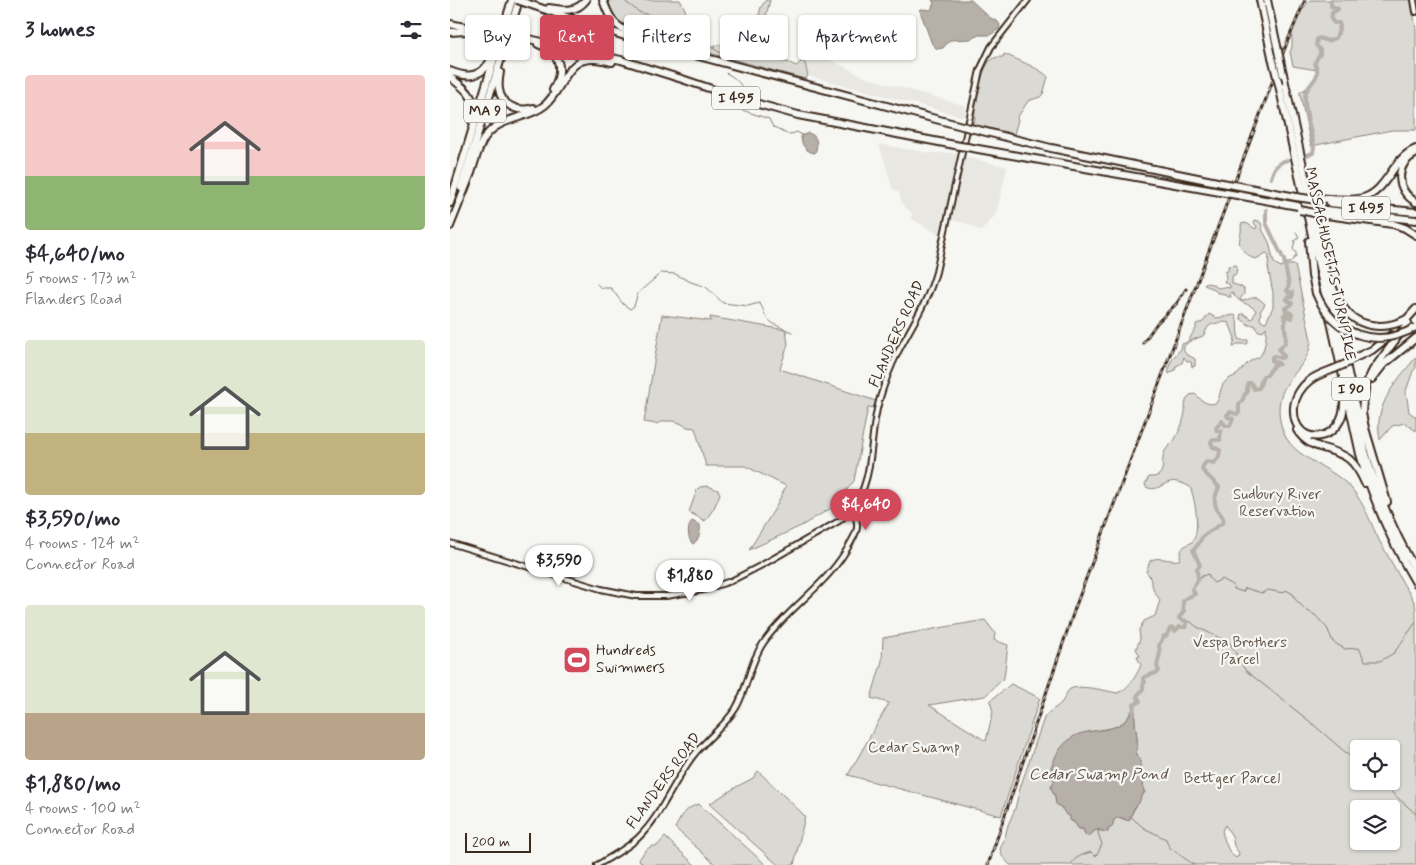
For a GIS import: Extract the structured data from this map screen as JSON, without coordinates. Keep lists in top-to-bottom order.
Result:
{
  "streets": {
    "highway": [
      "I 495",
      "MA 9",
      "MASSACHUSETTS TURNPIKE",
      "I 90"
    ],
    "main road": ["FLANDERS ROAD"]
  },
  "crossings": [
    ["I 495", "MA 9"]
  ],
  "water": ["Cedar Swamp Pond"],
  "parks": [
    "Sudbury River Reservation",
    "Vespa Brothers Parcel",
    "Cedar Swamp",
    "Bettger Parcel"
  ],
  "places": {
    "sports": ["Hundreds Swimmers"]
  },
  "scale_bar": "200 m",
  "page": {
    "heading": "3 homes",
    "chip": [
      "Buy",
      "Rent",
      "Filters",
      "New",
      "Apartment"
    ],
    "list": [
      {
        "name": "$4,640/mo",
        "note": "5 rooms · 173 m² · Flanders Road"
      },
      {
        "name": "$3,590/mo",
        "note": "4 rooms · 124 m² · Connector Road"
      },
      {
        "name": "$1,880/mo",
        "note": "4 rooms · 100 m² · Connector Road"
      }
    ],
    "price": ["$4,640", "$3,590", "$1,880"],
    "scale": "200 m"
  }
}
